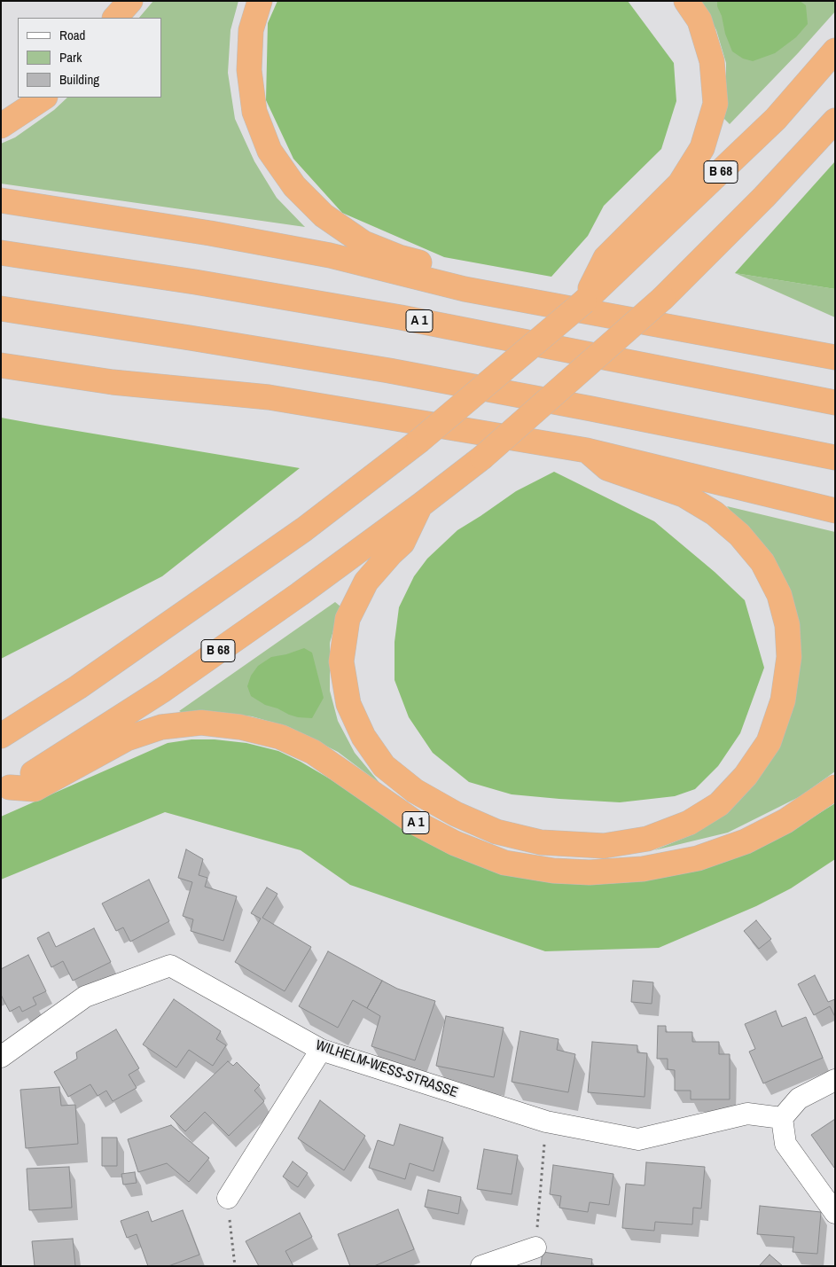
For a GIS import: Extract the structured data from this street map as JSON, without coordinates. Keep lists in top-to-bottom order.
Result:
{
  "streets": {
    "highway": ["B 68", "A 1"],
    "street": ["WILHELM-WESS-STRASSE"]
  },
  "crossings": [
    ["B 68", "A 1"]
  ],
  "legend": ["Road", "Park", "Building"]
}
